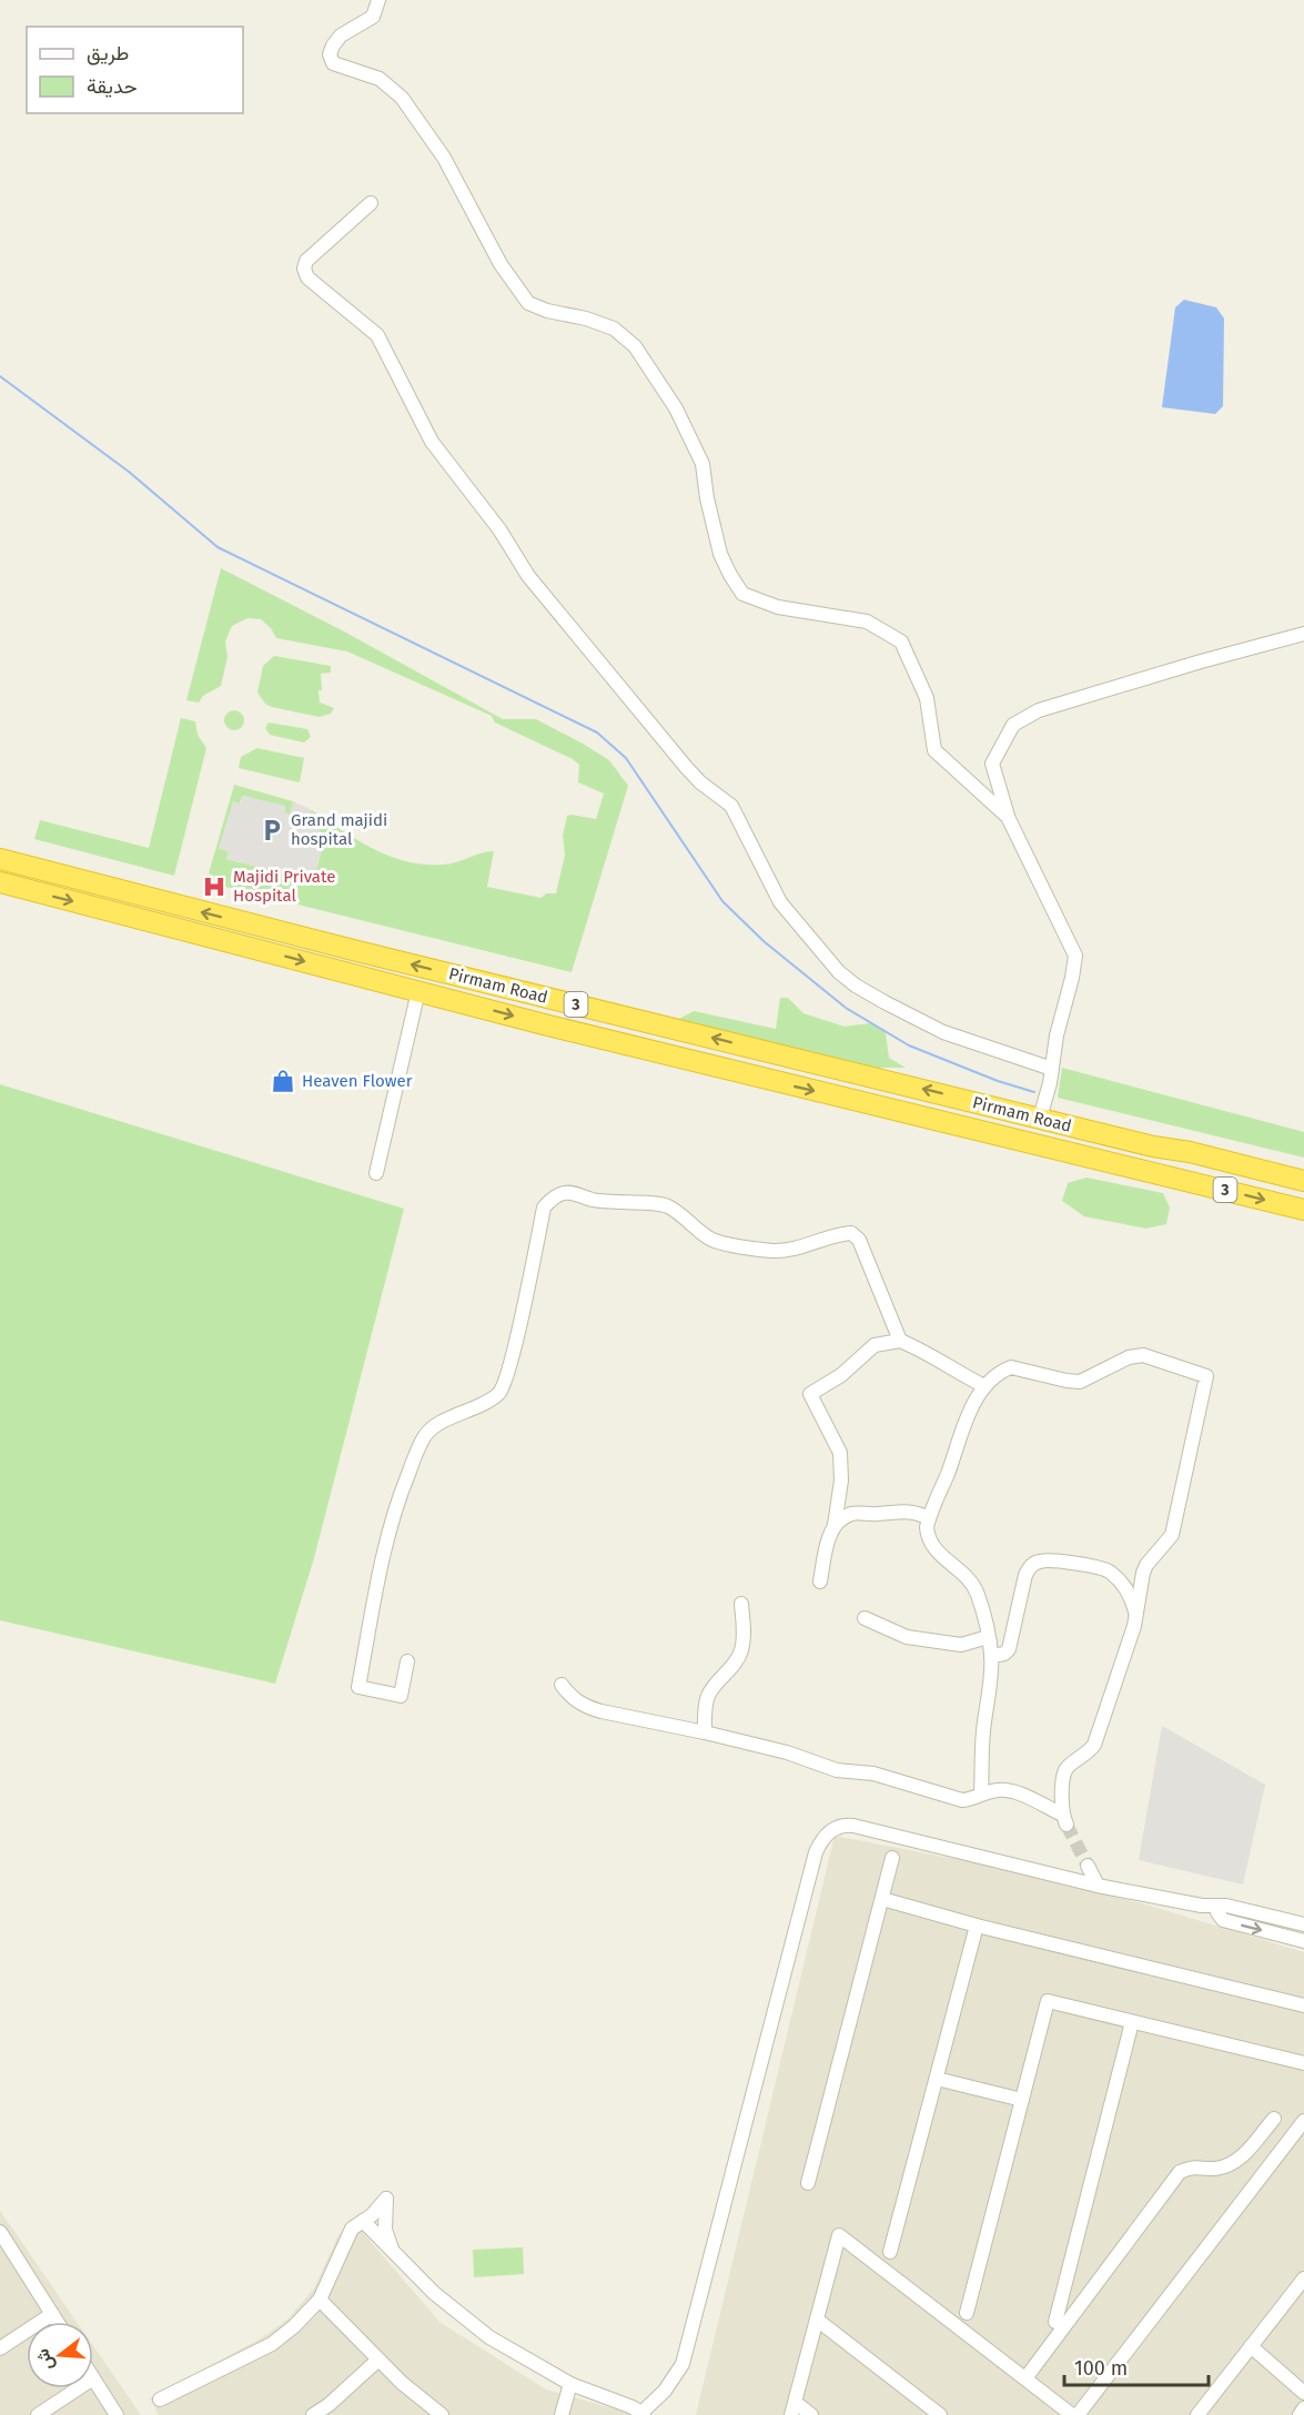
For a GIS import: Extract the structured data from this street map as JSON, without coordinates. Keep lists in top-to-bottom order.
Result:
{
  "streets": {
    "highway": ["Pirmam Road", "3"]
  },
  "places": {
    "parking": ["Grand majidi hospital"],
    "hospital": ["Majidi Private Hospital"],
    "shop": ["Heaven Flower"]
  },
  "legend": ["طريق", "حديقة"],
  "scale_bar": "100 m",
  "north": "left"
}
